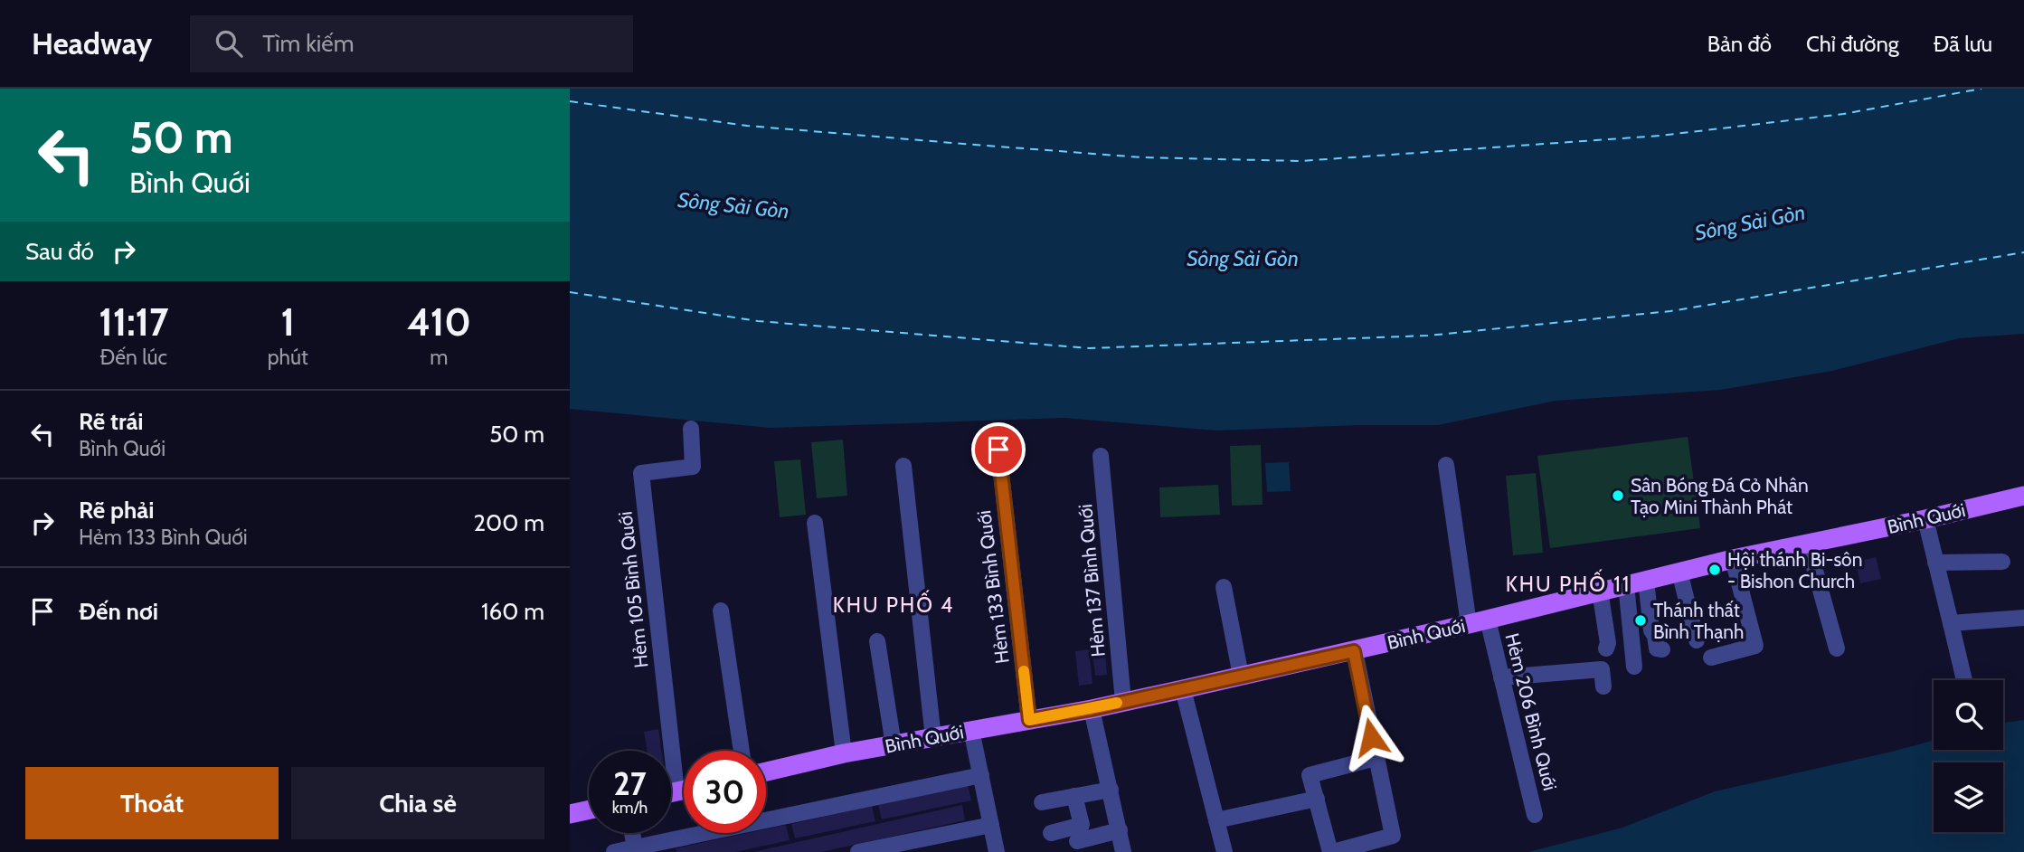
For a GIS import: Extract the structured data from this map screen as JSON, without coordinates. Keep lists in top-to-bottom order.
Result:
{
  "streets": {
    "main road": ["Bình Quới"],
    "street": [
      "Hẻm 137 Bình Quới",
      "Hẻm 133 Bình Quới",
      "Hẻm 105 Bình Quới",
      "Hẻm 206 Bình Quới"
    ]
  },
  "crossings": [
    ["Bình Quới", "Hẻm 137 Bình Quới"],
    ["Bình Quới", "Hẻm 133 Bình Quới"],
    ["Bình Quới", "Hẻm 206 Bình Quới"]
  ],
  "districts": ["KHU PHỐ 11", "KHU PHỐ 4"],
  "water": ["Sông Sài Gòn"],
  "places": ["Sân Bóng Đá Cỏ Nhân Tạo Mini Thành Phát", "Hội thánh Bi-sôn - Bishon Church", "Thánh thất Bình Thạnh"],
  "page": {
    "header": "Headway",
    "search": "Tìm kiếm",
    "nav": ["Bản đồ", "Chỉ đường", "Đã lưu"],
    "turn": ["50 m", "Bình Quới"],
    "then": "Sau đó",
    "eta": [
      "11:17",
      "Đến lúc",
      "1",
      "phút",
      "410",
      "m"
    ],
    "list": [
      {
        "name": "Rẽ trái",
        "note": "Bình Quới",
        "value": "50 m"
      },
      {
        "name": "Rẽ phải",
        "note": "Hẻm 133 Bình Quới",
        "value": "200 m"
      },
      {
        "name": "Đến nơi",
        "value": "160 m"
      }
    ],
    "speed": "27 km/h",
    "limit": "30",
    "buttons": ["Thoát", "Chia sẻ"]
  }
}
